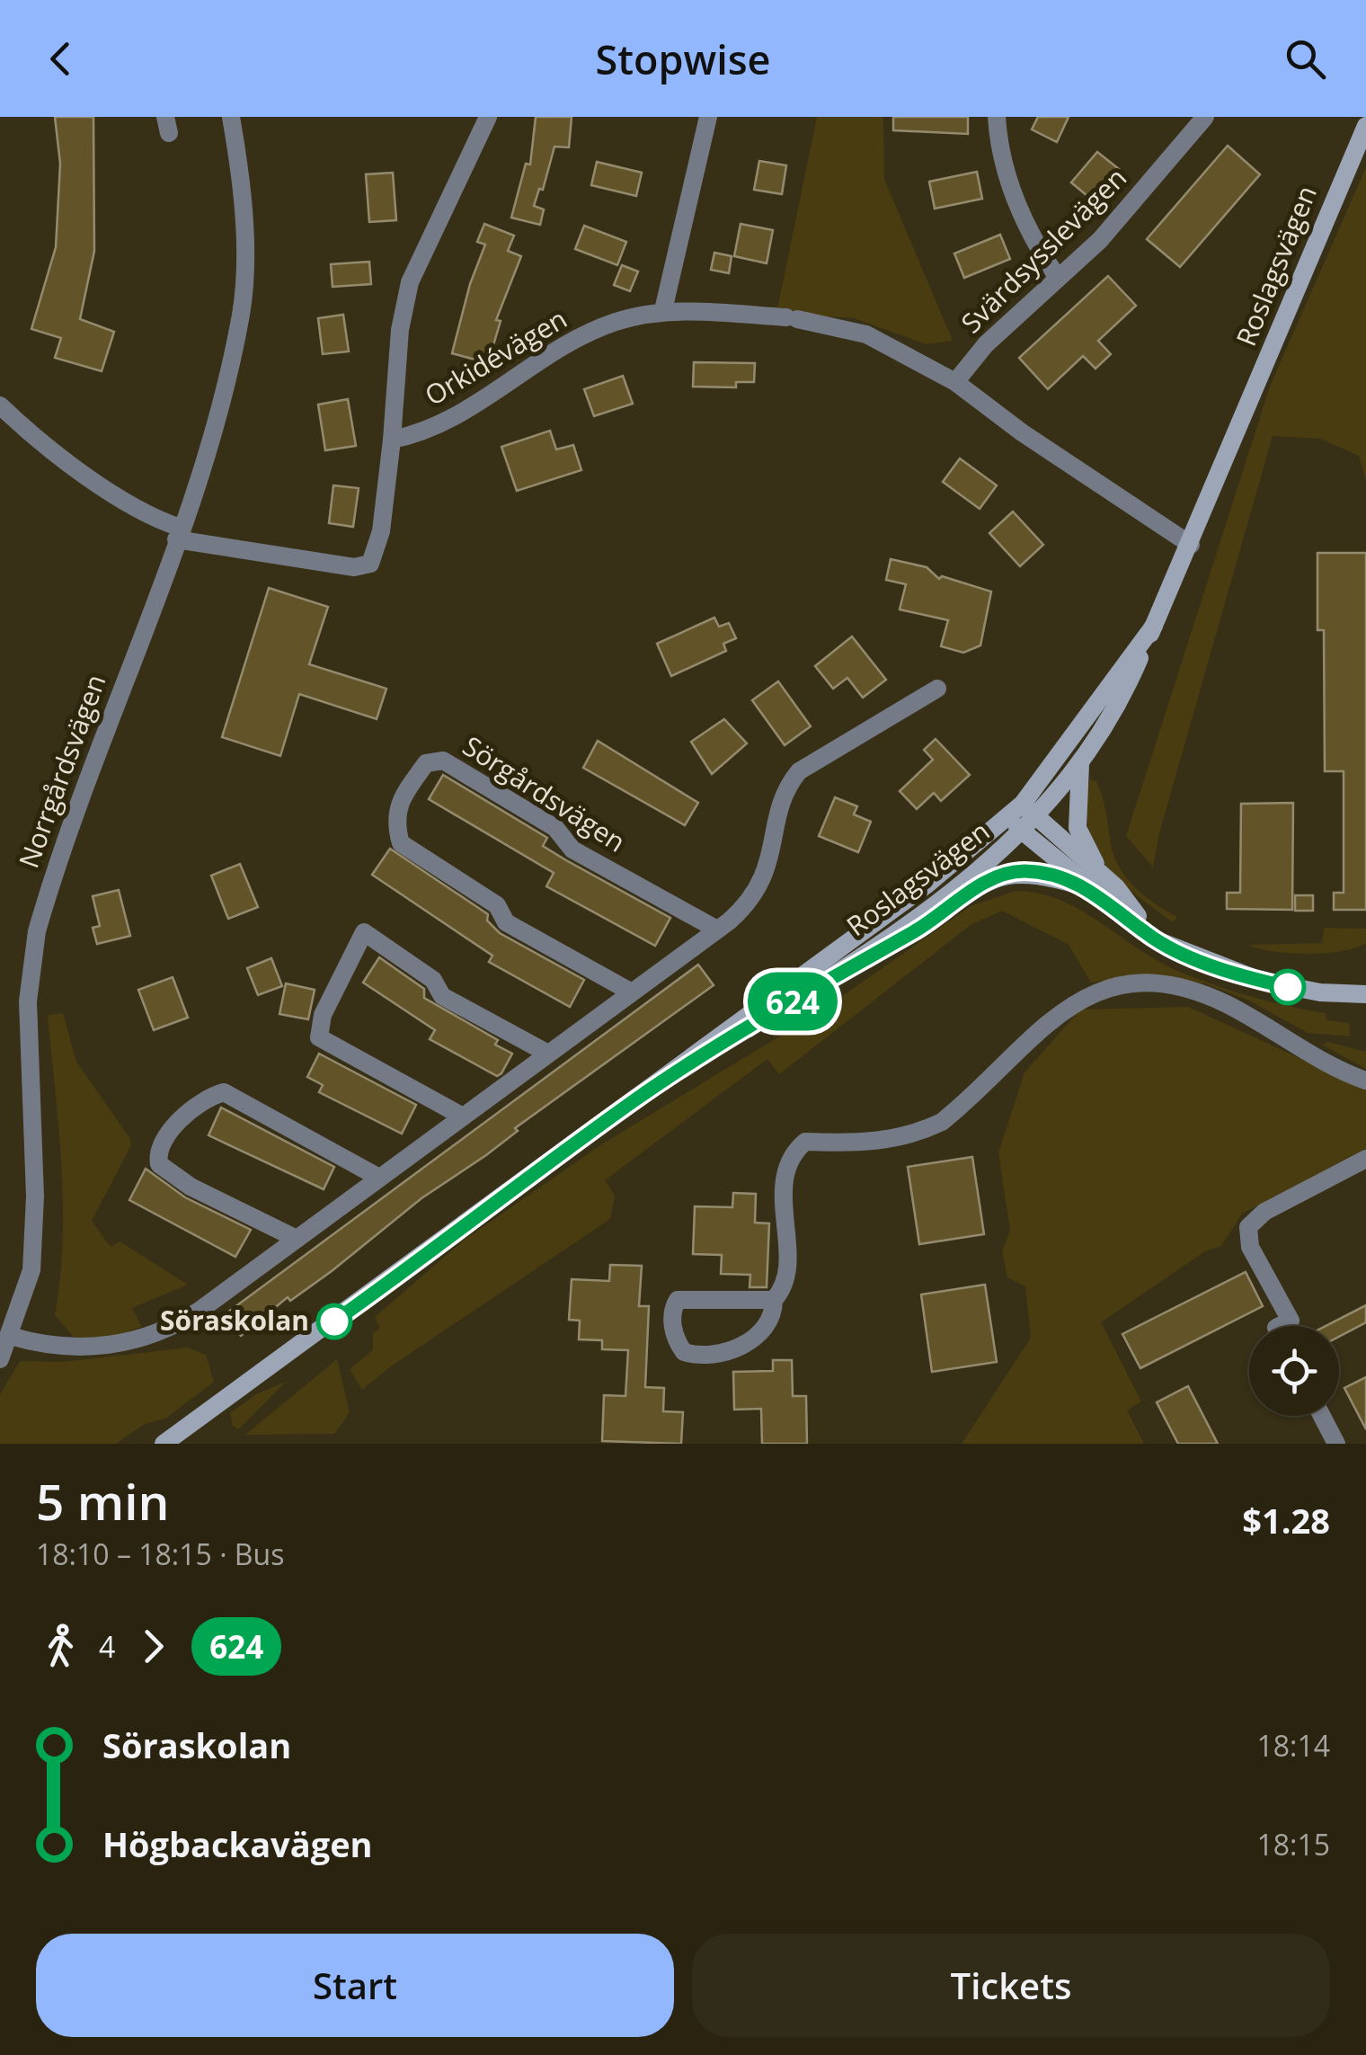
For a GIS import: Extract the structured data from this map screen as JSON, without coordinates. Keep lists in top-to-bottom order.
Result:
{
  "streets": {
    "main road": ["Roslagsvägen"],
    "street": [
      "Svärdsysslevägen",
      "Orkidévägen",
      "Norrgårdsvägen",
      "Sörgårdsvägen"
    ]
  },
  "crossings": [
    ["Svärdsysslevägen", "Orkidévägen"],
    ["Roslagsvägen", "Orkidévägen"]
  ],
  "places": ["Söraskolan"],
  "lines": ["bus line 624"],
  "page": {
    "header": "Stopwise",
    "on_map": "624",
    "heading": ["5 min", "18:10 – 18:15 · Bus", "$1.28"],
    "legs": ["4", "624"],
    "list": [
      {
        "name": "Söraskolan",
        "value": "18:14"
      },
      {
        "name": "Högbackavägen",
        "value": "18:15"
      }
    ],
    "buttons": ["Start", "Tickets"]
  }
}
